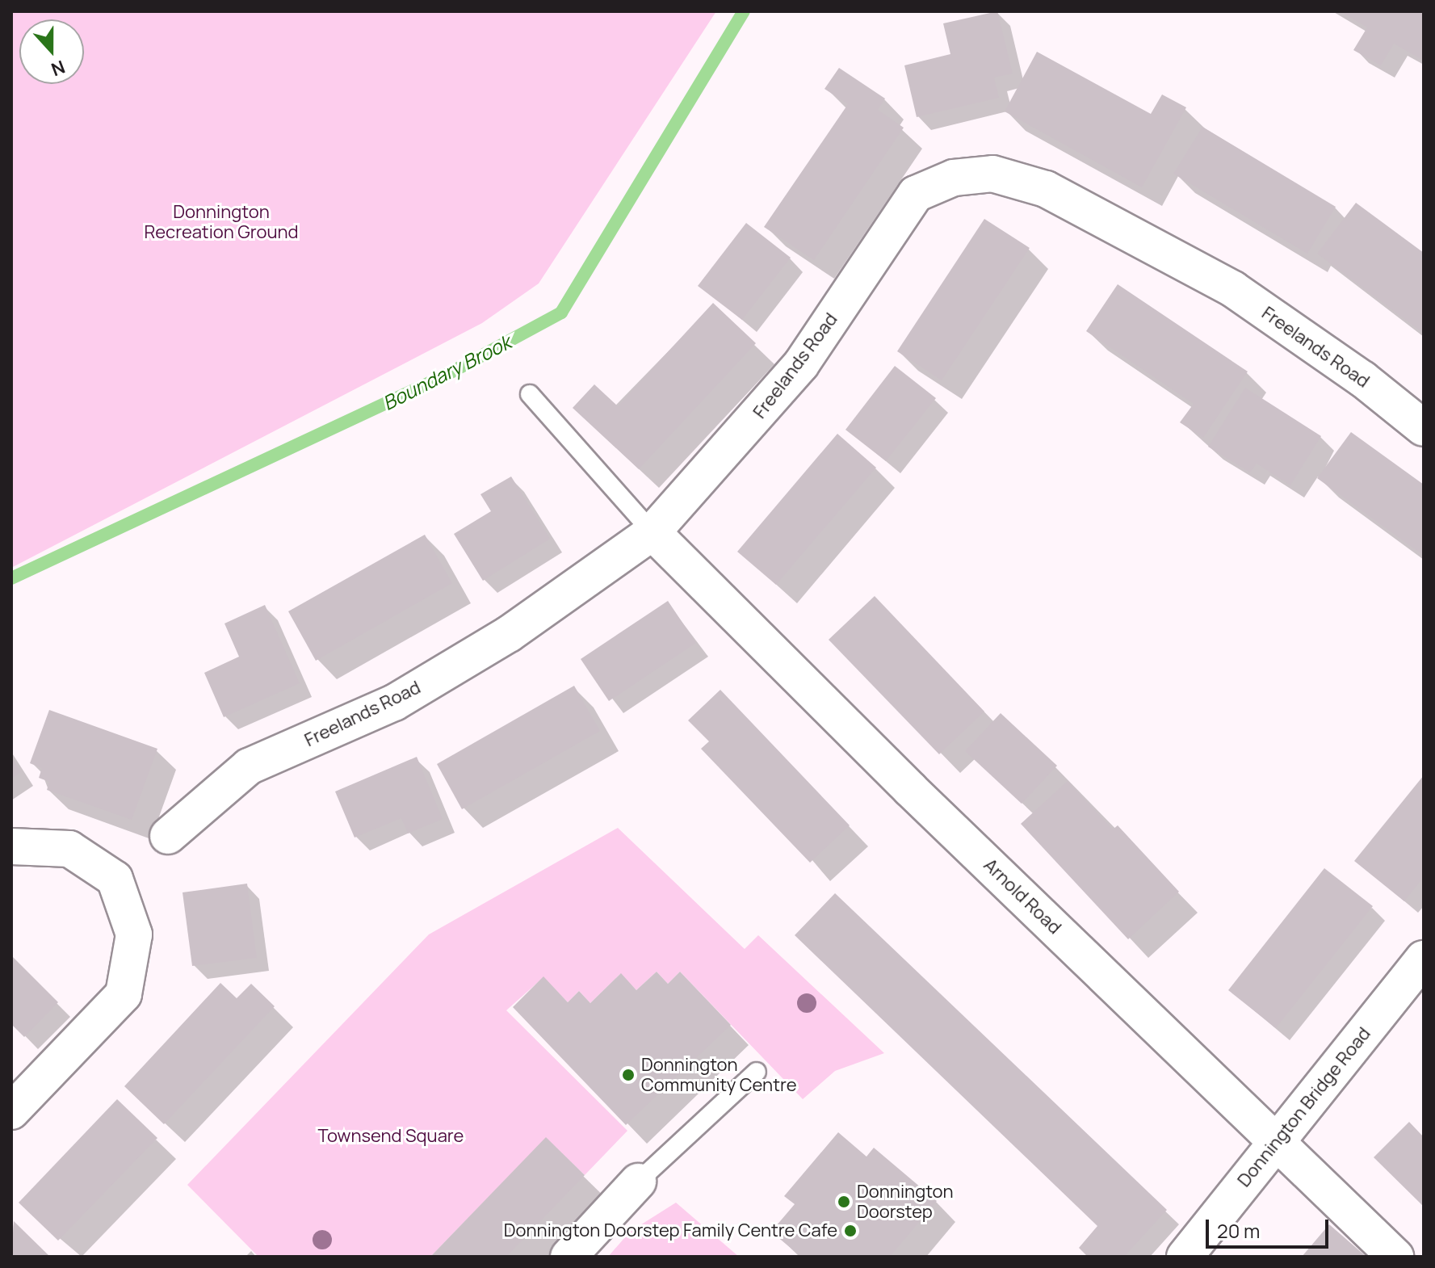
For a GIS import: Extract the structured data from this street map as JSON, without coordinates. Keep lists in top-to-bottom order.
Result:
{
  "streets": {
    "street": ["Freelands Road", "Arnold Road", "Donnington Bridge Road"]
  },
  "crossings": [
    ["Freelands Road", "Arnold Road"],
    ["Arnold Road", "Donnington Bridge Road"]
  ],
  "water": ["Boundary Brook"],
  "parks": ["Donnington Recreation Ground", "Townsend Square"],
  "places": ["Donnington Community Centre", "Donnington Doorstep", "Donnington Doorstep Family Centre Cafe"],
  "scale_bar": "20 m",
  "north": "bottom"
}
